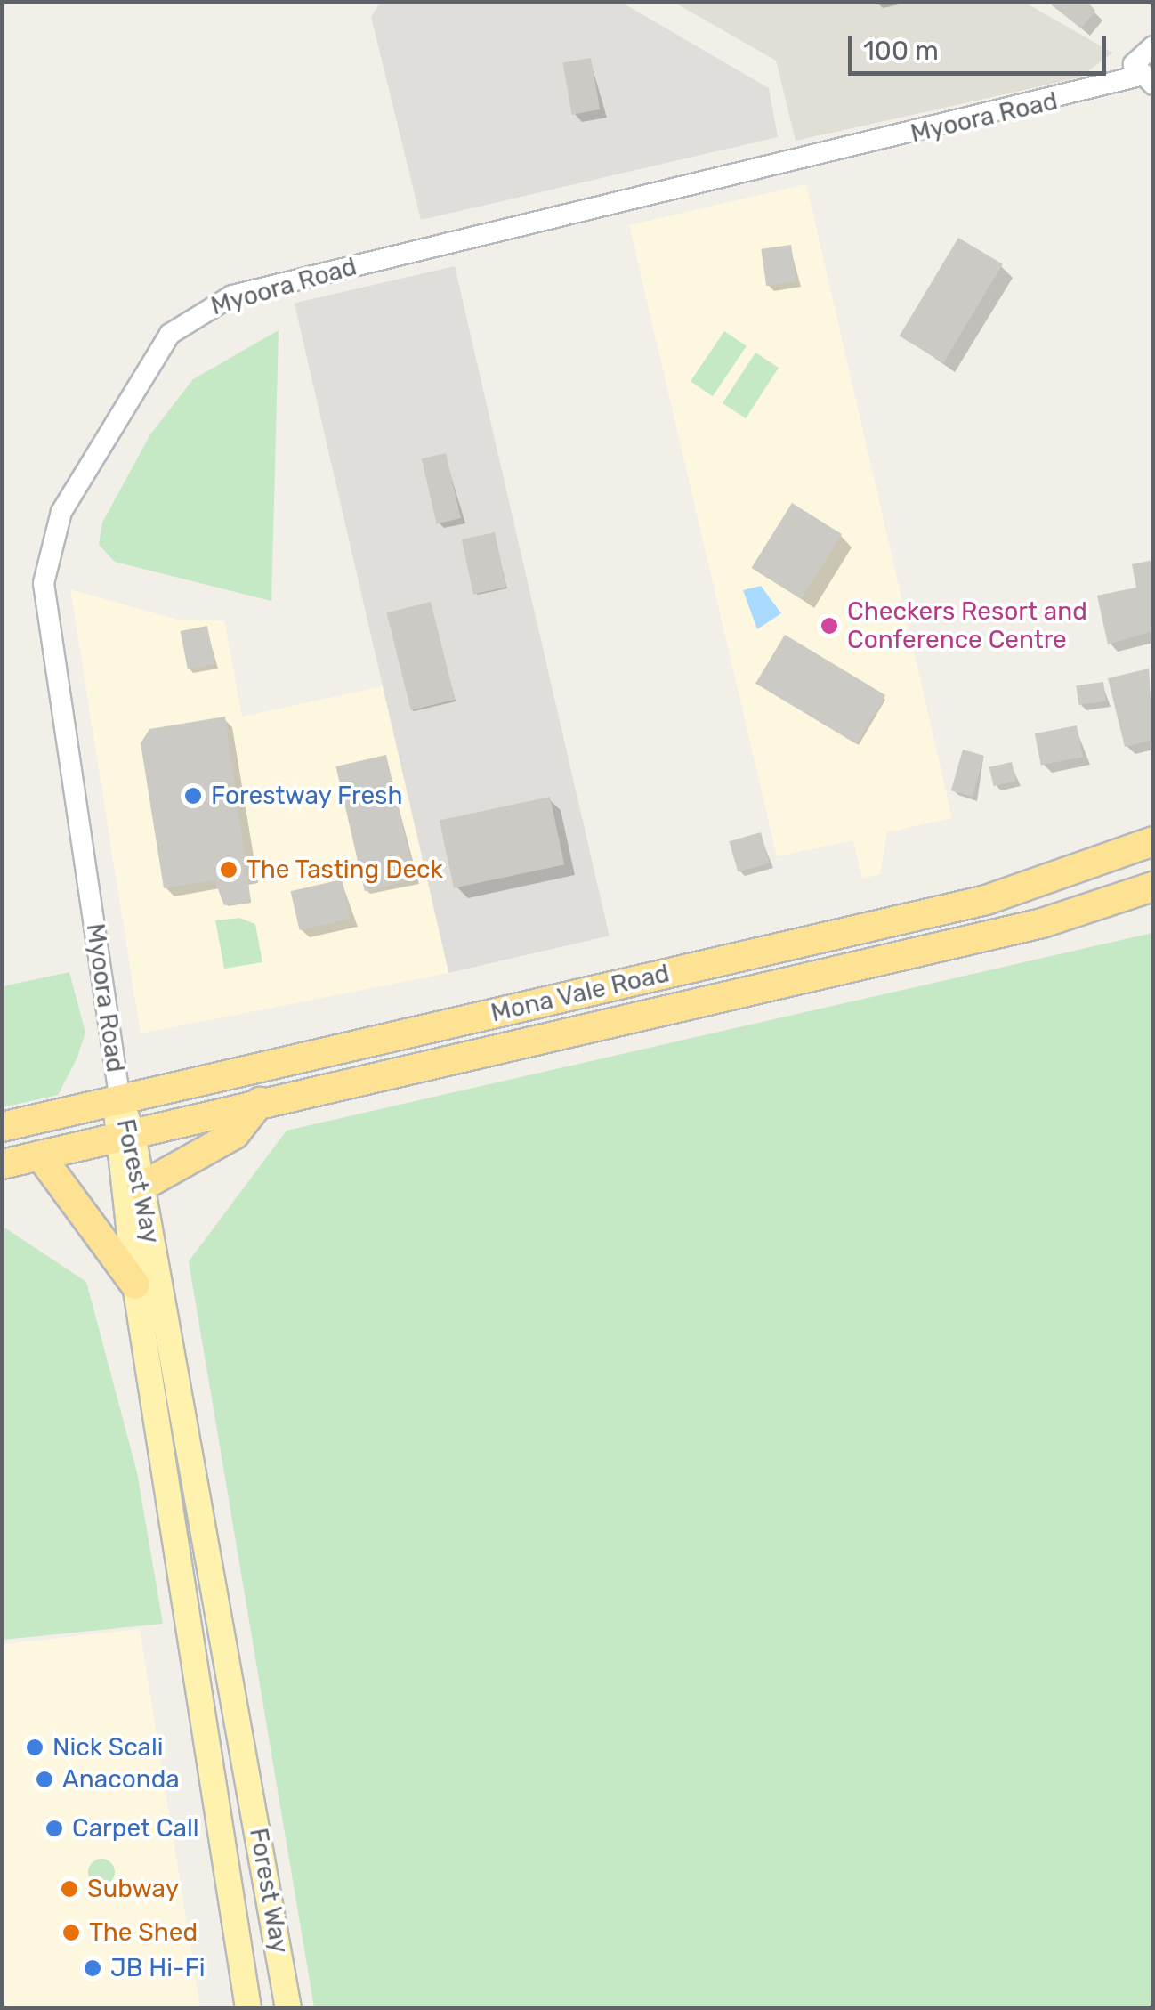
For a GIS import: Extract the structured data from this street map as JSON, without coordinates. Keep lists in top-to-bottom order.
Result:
{
  "streets": {
    "highway": ["Mona Vale Road"],
    "main road": ["Forest Way"],
    "street": ["Myoora Road"]
  },
  "crossings": [
    ["Myoora Road", "Mona Vale Road"],
    ["Myoora Road", "Forest Way"],
    ["Mona Vale Road", "Forest Way"]
  ],
  "places": [
    "Checkers Resort and Conference Centre",
    "Forestway Fresh",
    "The Tasting Deck",
    "Nick Scali",
    "Anaconda",
    "Carpet Call",
    "Subway",
    "The Shed",
    "JB Hi-Fi"
  ],
  "scale_bar": "100 m"
}
